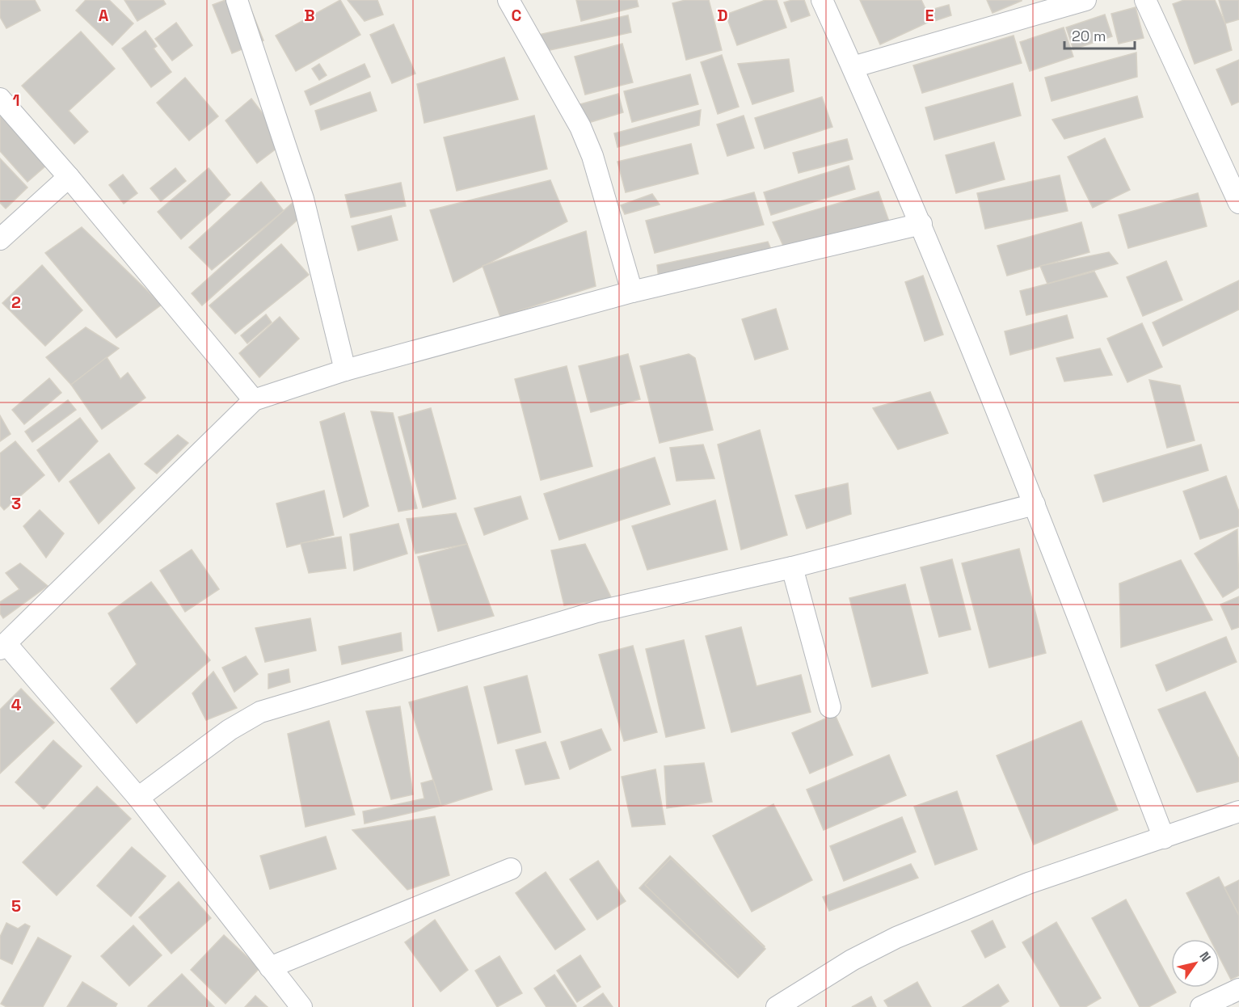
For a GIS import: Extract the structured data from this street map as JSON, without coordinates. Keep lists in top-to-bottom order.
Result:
{
  "scale_bar": "20 m",
  "north": "top right",
  "grid": {
    "columns": [
      "A",
      "B",
      "C",
      "D",
      "E"
    ],
    "rows": [
      "1",
      "2",
      "3",
      "4",
      "5"
    ]
  }
}
